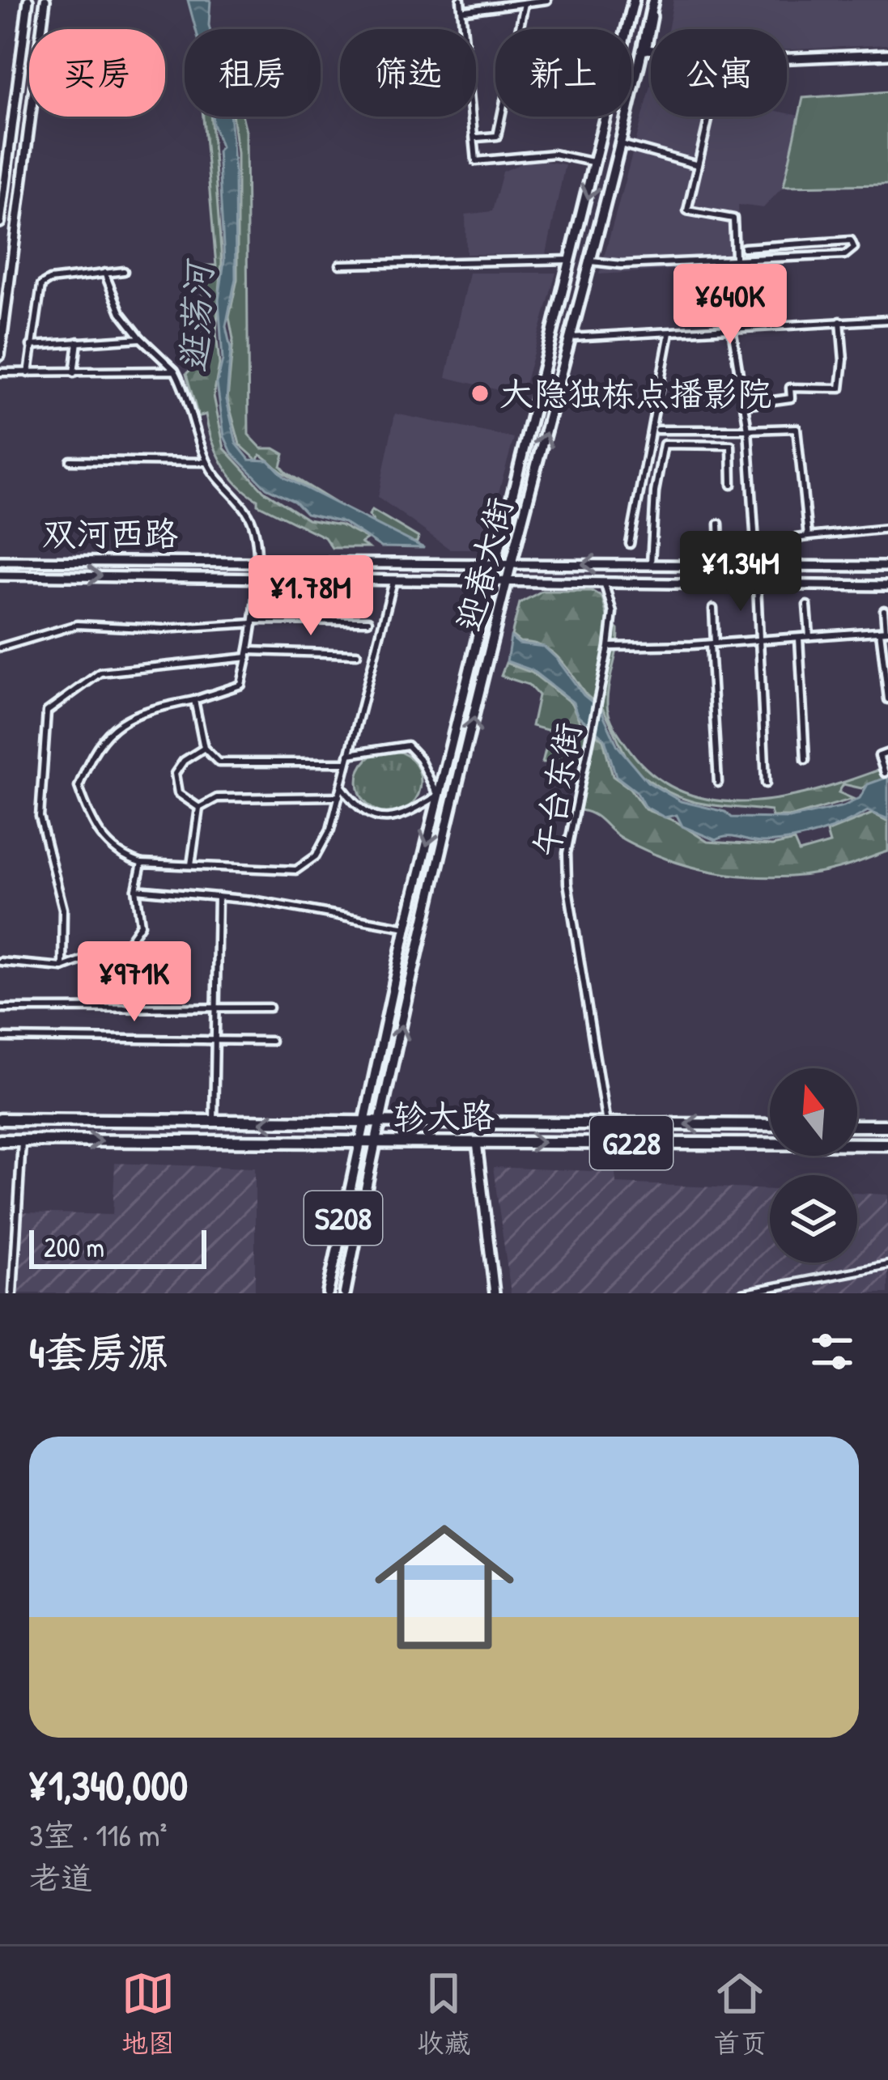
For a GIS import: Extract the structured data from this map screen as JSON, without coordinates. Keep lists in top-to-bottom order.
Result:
{
  "streets": {
    "highway": ["轸大路", "G228"],
    "main road": ["迎春大街", "S208"],
    "street": ["双河西路", "午台东街"]
  },
  "crossings": [
    ["双河西路", "迎春大街"],
    ["双河西路", "午台东街"],
    ["迎春大街", "轸大路"],
    ["迎春大街", "S208"],
    ["午台东街", "轸大路"],
    ["轸大路", "S208"]
  ],
  "water": ["逛荡河"],
  "places": ["大隐独栋点播影院"],
  "scale_bar": "200 m",
  "north": "top",
  "page": {
    "chip": [
      "买房",
      "租房",
      "筛选",
      "新上",
      "公寓"
    ],
    "price": [
      "¥640K",
      "¥1.34M",
      "¥1.78M",
      "¥971K"
    ],
    "scale": "200 m",
    "heading": "4套房源",
    "list": [
      {
        "name": "¥1,340,000",
        "note": "3室 · 116 m² · 老道"
      }
    ],
    "tabs": ["地图", "收藏", "首页"]
  }
}
